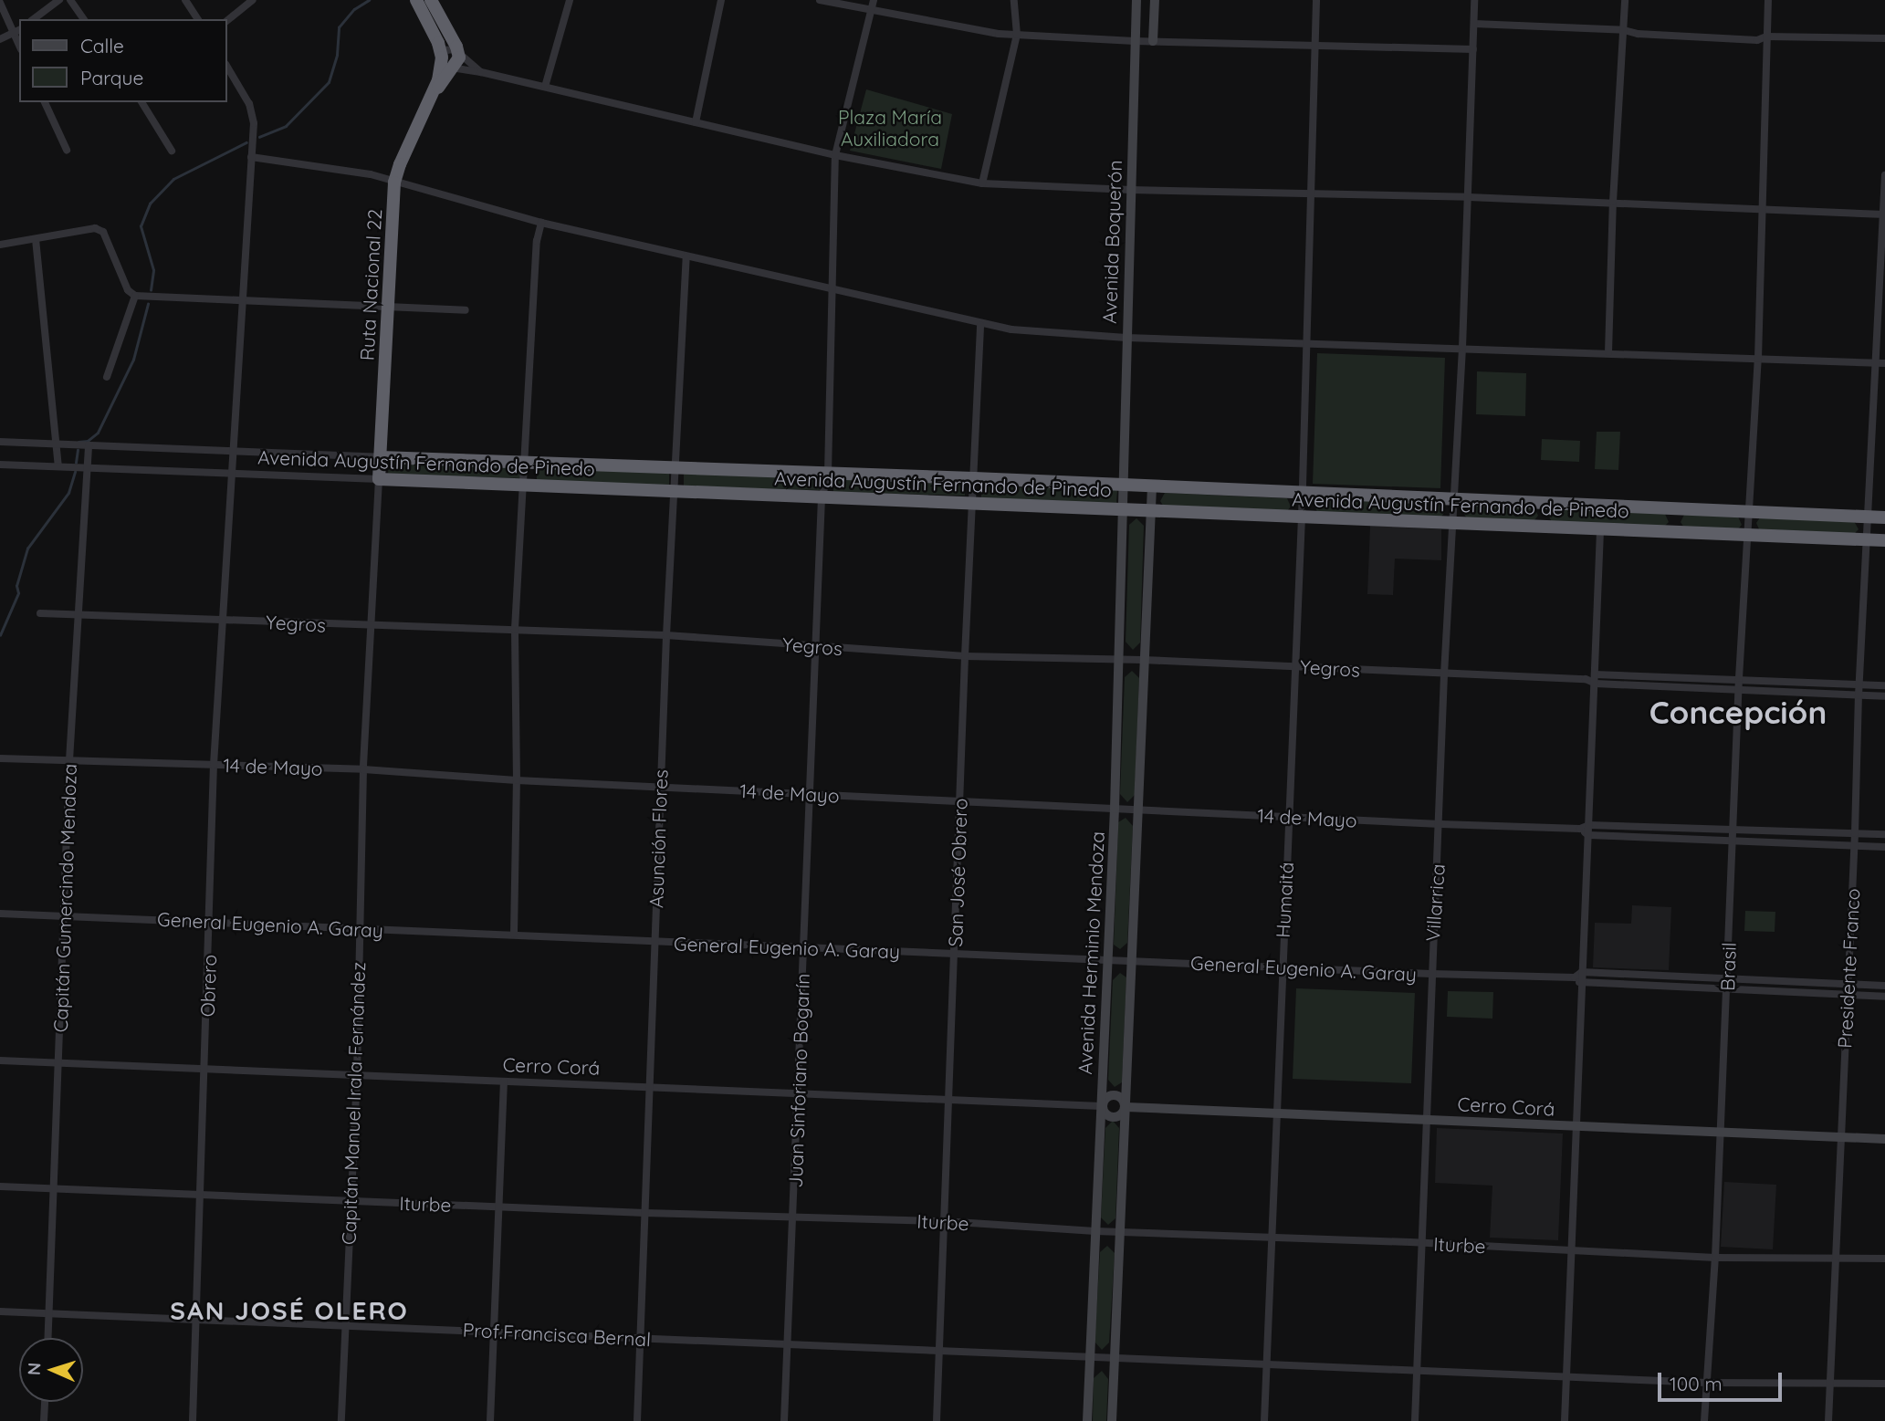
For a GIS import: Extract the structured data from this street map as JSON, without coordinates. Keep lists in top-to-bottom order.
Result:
{
  "streets": {
    "highway": ["Ruta Nacional 22", "Avenida Augustín Fernando de Pinedo"],
    "street": [
      "Avenida Boquerón",
      "Yegros",
      "14 de Mayo",
      "Asunción Flores",
      "San José Obrero",
      "Capitán Gumercindo Mendoza",
      "Humaitá",
      "Villarrica",
      "General Eugenio A. Garay",
      "Avenida Herminio Mendoza",
      "Brasil",
      "Presidente Franco",
      "Obrero",
      "Cerro Corá",
      "Juan Sinforiano Bogarín",
      "Capitán Manuel Irala Fernández",
      "Iturbe",
      "Prof.Francisca Bernal"
    ]
  },
  "crossings": [
    ["Avenida Boquerón", "Avenida Augustín Fernando de Pinedo"],
    ["Avenida Boquerón", "Avenida Herminio Mendoza"],
    ["Ruta Nacional 22", "Avenida Augustín Fernando de Pinedo"],
    ["Ruta Nacional 22", "Capitán Manuel Irala Fernández"],
    ["Avenida Augustín Fernando de Pinedo", "Asunción Flores"],
    ["Avenida Augustín Fernando de Pinedo", "San José Obrero"],
    ["Avenida Augustín Fernando de Pinedo", "Capitán Gumercindo Mendoza"],
    ["Avenida Augustín Fernando de Pinedo", "Humaitá"],
    ["Avenida Augustín Fernando de Pinedo", "Villarrica"],
    ["Avenida Augustín Fernando de Pinedo", "Avenida Herminio Mendoza"],
    ["Avenida Augustín Fernando de Pinedo", "Brasil"],
    ["Avenida Augustín Fernando de Pinedo", "Presidente Franco"],
    ["Avenida Augustín Fernando de Pinedo", "Obrero"],
    ["Avenida Augustín Fernando de Pinedo", "Juan Sinforiano Bogarín"],
    ["Avenida Augustín Fernando de Pinedo", "Capitán Manuel Irala Fernández"],
    ["Yegros", "Asunción Flores"],
    ["Yegros", "San José Obrero"],
    ["Yegros", "Capitán Gumercindo Mendoza"],
    ["Yegros", "Humaitá"],
    ["Yegros", "Villarrica"],
    ["Yegros", "Avenida Herminio Mendoza"],
    ["Yegros", "Brasil"],
    ["Yegros", "Presidente Franco"],
    ["Yegros", "Obrero"],
    ["Yegros", "Juan Sinforiano Bogarín"],
    ["Yegros", "Capitán Manuel Irala Fernández"],
    ["14 de Mayo", "Asunción Flores"],
    ["14 de Mayo", "San José Obrero"],
    ["14 de Mayo", "Capitán Gumercindo Mendoza"],
    ["14 de Mayo", "Humaitá"],
    ["14 de Mayo", "Villarrica"],
    ["14 de Mayo", "Avenida Herminio Mendoza"],
    ["14 de Mayo", "Brasil"],
    ["14 de Mayo", "Presidente Franco"],
    ["14 de Mayo", "Obrero"],
    ["14 de Mayo", "Juan Sinforiano Bogarín"],
    ["14 de Mayo", "Capitán Manuel Irala Fernández"],
    ["Asunción Flores", "General Eugenio A. Garay"],
    ["Asunción Flores", "Cerro Corá"],
    ["Asunción Flores", "Iturbe"],
    ["Asunción Flores", "Prof.Francisca Bernal"],
    ["San José Obrero", "General Eugenio A. Garay"],
    ["San José Obrero", "Cerro Corá"],
    ["San José Obrero", "Iturbe"],
    ["San José Obrero", "Prof.Francisca Bernal"],
    ["Capitán Gumercindo Mendoza", "General Eugenio A. Garay"],
    ["Capitán Gumercindo Mendoza", "Cerro Corá"],
    ["Capitán Gumercindo Mendoza", "Iturbe"],
    ["Capitán Gumercindo Mendoza", "Prof.Francisca Bernal"],
    ["Humaitá", "General Eugenio A. Garay"],
    ["Humaitá", "Cerro Corá"],
    ["Humaitá", "Iturbe"],
    ["Humaitá", "Prof.Francisca Bernal"],
    ["Villarrica", "General Eugenio A. Garay"],
    ["Villarrica", "Cerro Corá"],
    ["Villarrica", "Iturbe"],
    ["Villarrica", "Prof.Francisca Bernal"],
    ["General Eugenio A. Garay", "Avenida Herminio Mendoza"],
    ["General Eugenio A. Garay", "Obrero"],
    ["General Eugenio A. Garay", "Juan Sinforiano Bogarín"],
    ["General Eugenio A. Garay", "Capitán Manuel Irala Fernández"],
    ["Avenida Herminio Mendoza", "Cerro Corá"],
    ["Avenida Herminio Mendoza", "Iturbe"],
    ["Avenida Herminio Mendoza", "Prof.Francisca Bernal"],
    ["Brasil", "Cerro Corá"],
    ["Brasil", "Iturbe"],
    ["Brasil", "Prof.Francisca Bernal"],
    ["Presidente Franco", "Cerro Corá"],
    ["Presidente Franco", "Iturbe"],
    ["Presidente Franco", "Prof.Francisca Bernal"],
    ["Obrero", "Cerro Corá"],
    ["Obrero", "Iturbe"],
    ["Obrero", "Prof.Francisca Bernal"],
    ["Cerro Corá", "Juan Sinforiano Bogarín"],
    ["Cerro Corá", "Capitán Manuel Irala Fernández"],
    ["Juan Sinforiano Bogarín", "Iturbe"],
    ["Juan Sinforiano Bogarín", "Prof.Francisca Bernal"],
    ["Capitán Manuel Irala Fernández", "Iturbe"],
    ["Capitán Manuel Irala Fernández", "Prof.Francisca Bernal"]
  ],
  "districts": ["Concepción", "SAN JOSÉ OLERO"],
  "parks": ["Plaza María Auxiliadora"],
  "legend": ["Calle", "Parque"],
  "scale_bar": "100 m",
  "north": "left"
}
